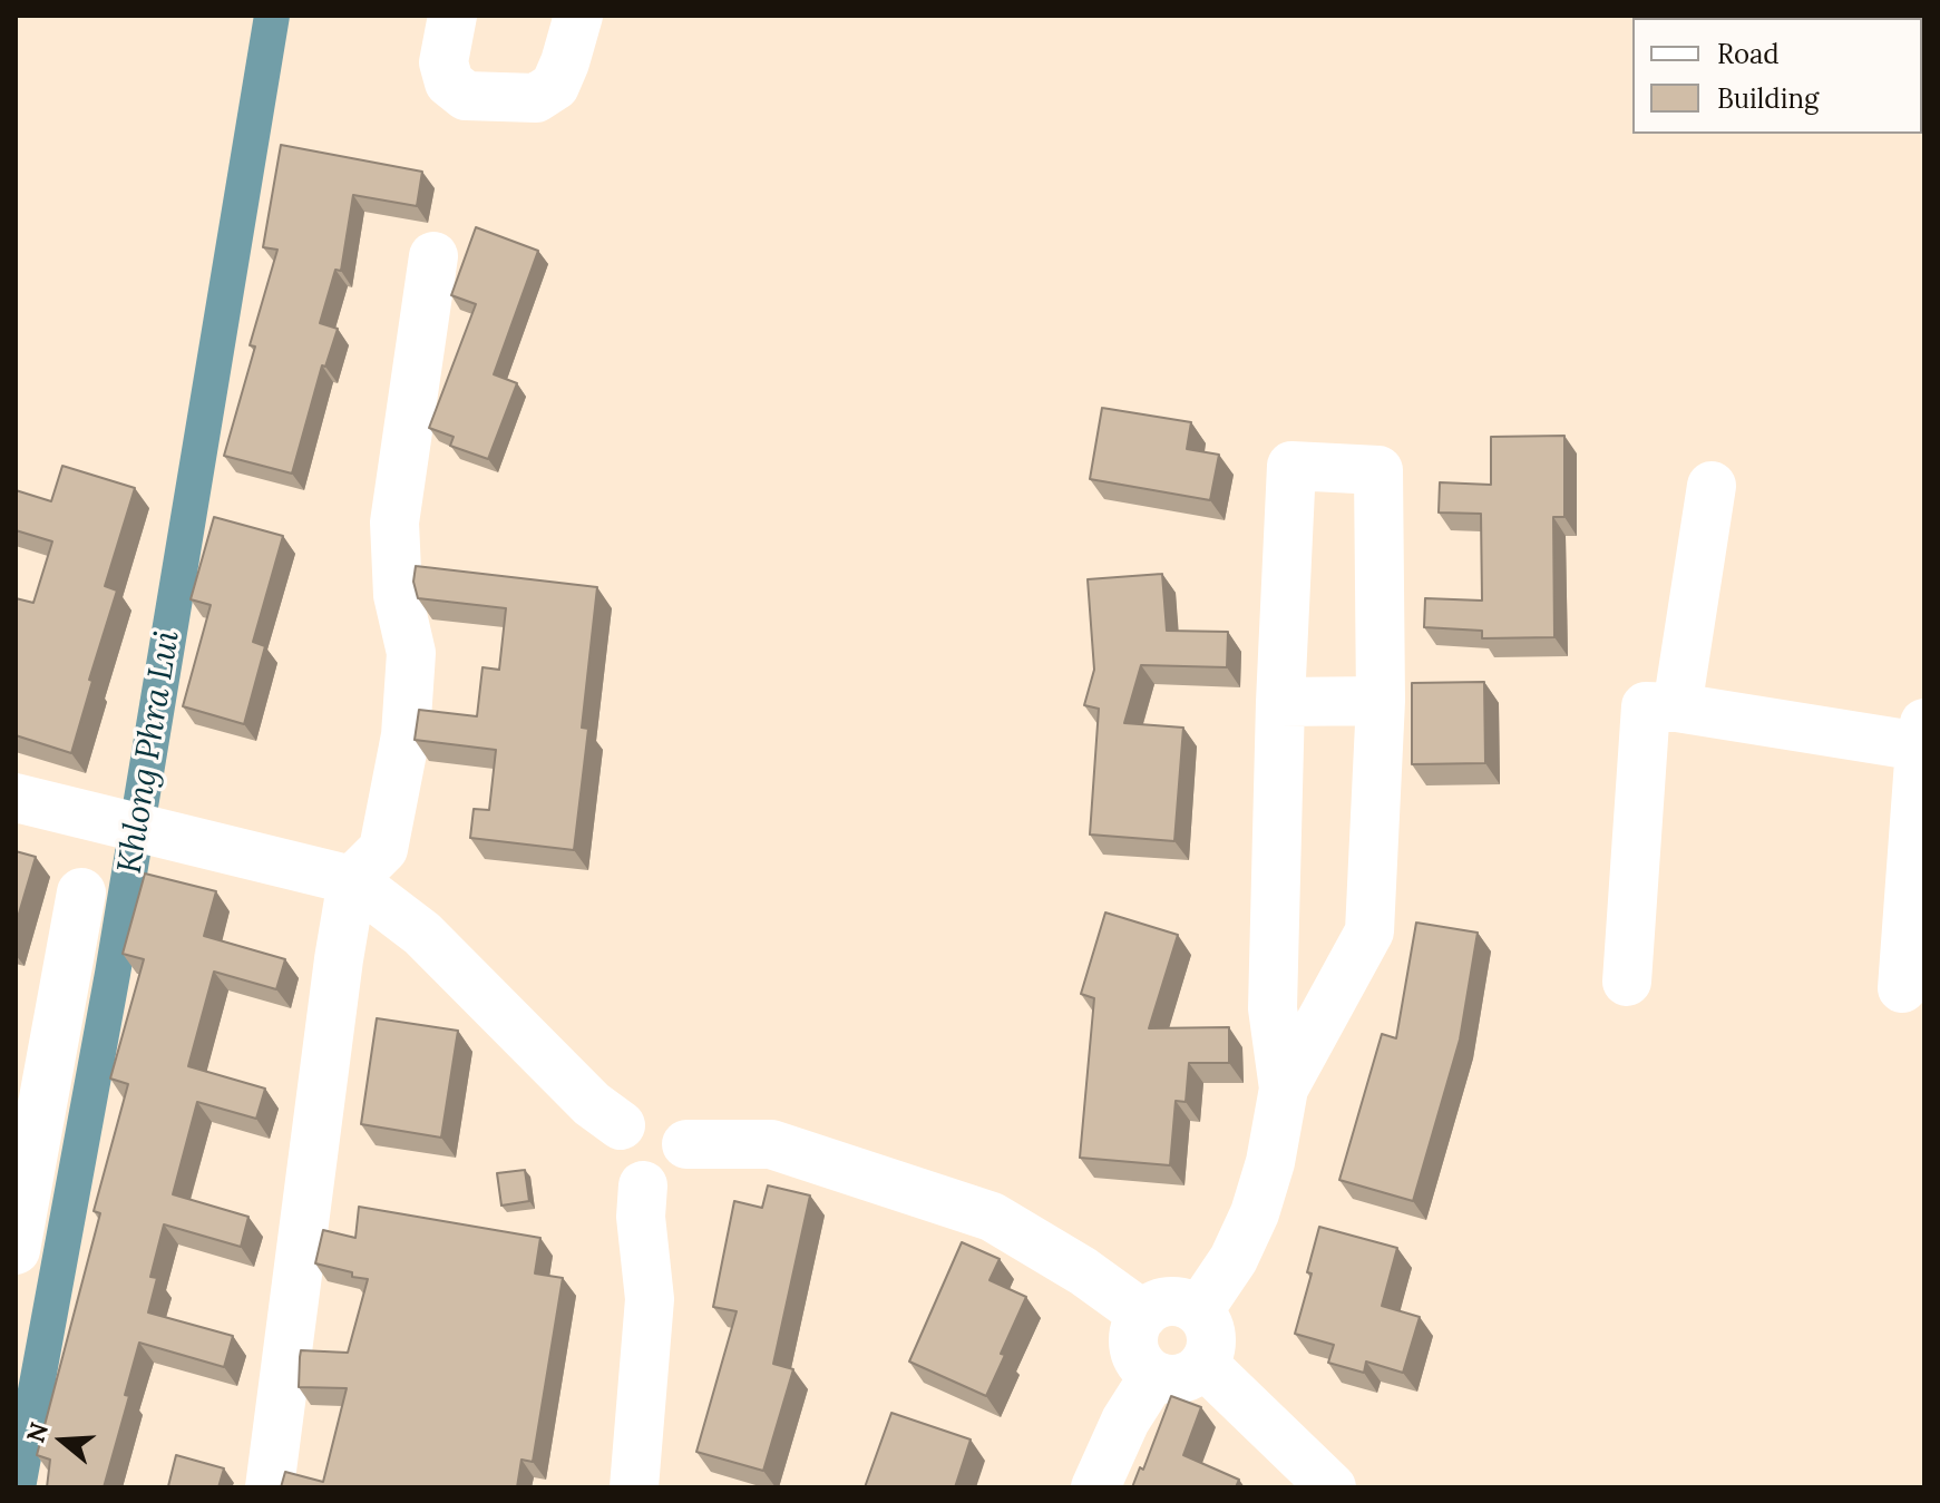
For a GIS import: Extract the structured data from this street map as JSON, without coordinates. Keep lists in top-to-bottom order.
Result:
{
  "water": ["Khlong Phra Lui"],
  "legend": ["Road", "Building"],
  "north": "left"
}
